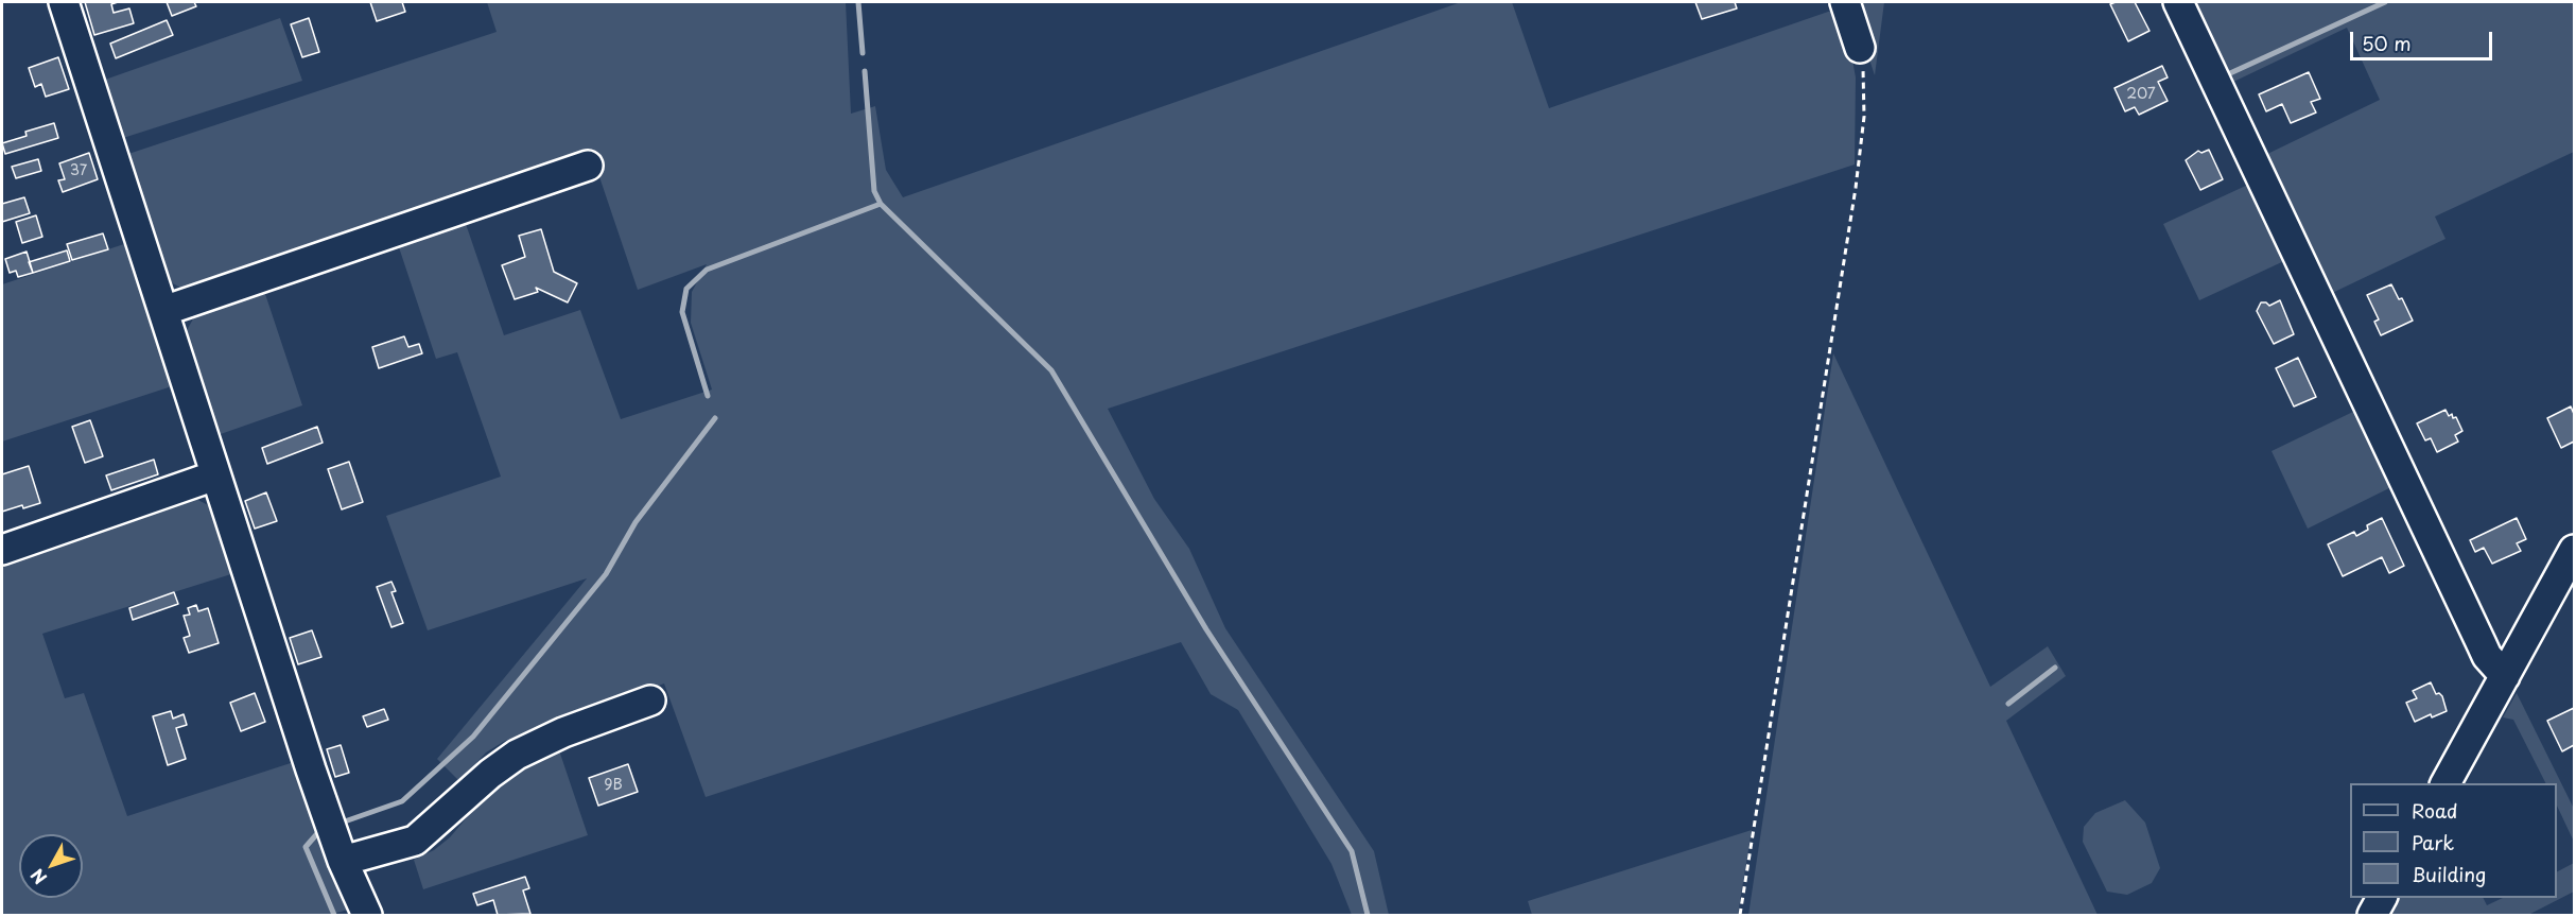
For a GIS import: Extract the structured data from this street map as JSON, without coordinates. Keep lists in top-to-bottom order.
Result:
{
  "house_numbers": ["207", "37", "9B"],
  "legend": ["Road", "Park", "Building"],
  "scale_bar": "50 m",
  "north": "bottom left"
}
